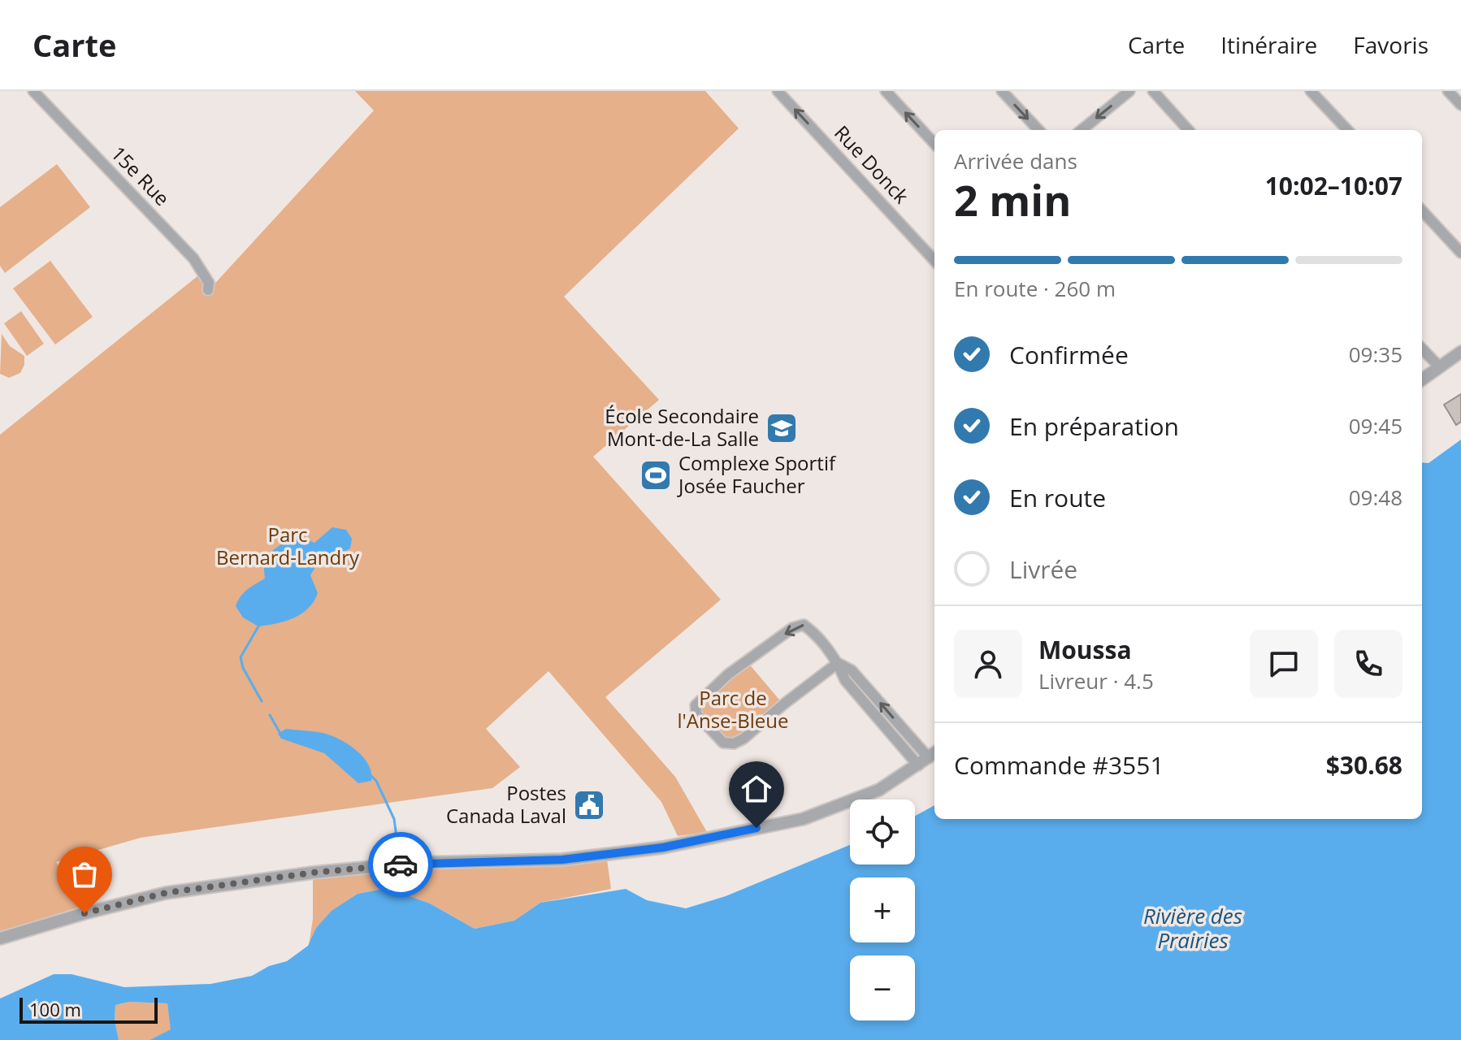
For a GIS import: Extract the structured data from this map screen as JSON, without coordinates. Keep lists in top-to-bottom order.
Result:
{
  "streets": {
    "street": ["Rue Donck", "15e Rue"]
  },
  "water": ["Rivière des Prairies"],
  "parks": ["Parc Bernard-Landry", "Parc de l'Anse-Bleue"],
  "places": {
    "school or university": ["École Secondaire Mont-de-La Salle"],
    "sports": ["Complexe Sportif Josée Faucher"],
    "public building": ["Postes Canada Laval"]
  },
  "scale_bar": "100 m",
  "page": {
    "header": "Carte",
    "nav": ["Carte", "Itinéraire", "Favoris"],
    "heading": ["2 min", "Arrivée dans", "10:02–10:07"],
    "panel": [
      "Moussa",
      "Livreur · 4.5",
      "Commande #3551",
      "$30.68"
    ],
    "bar": "En route · 260 m",
    "list": [
      ["Confirmée", "09:35"],
      ["En préparation", "09:45"],
      ["En route", "09:48"],
      "Livrée"
    ],
    "map_buttons": ["+", "−"],
    "scale": "100 m"
  }
}
